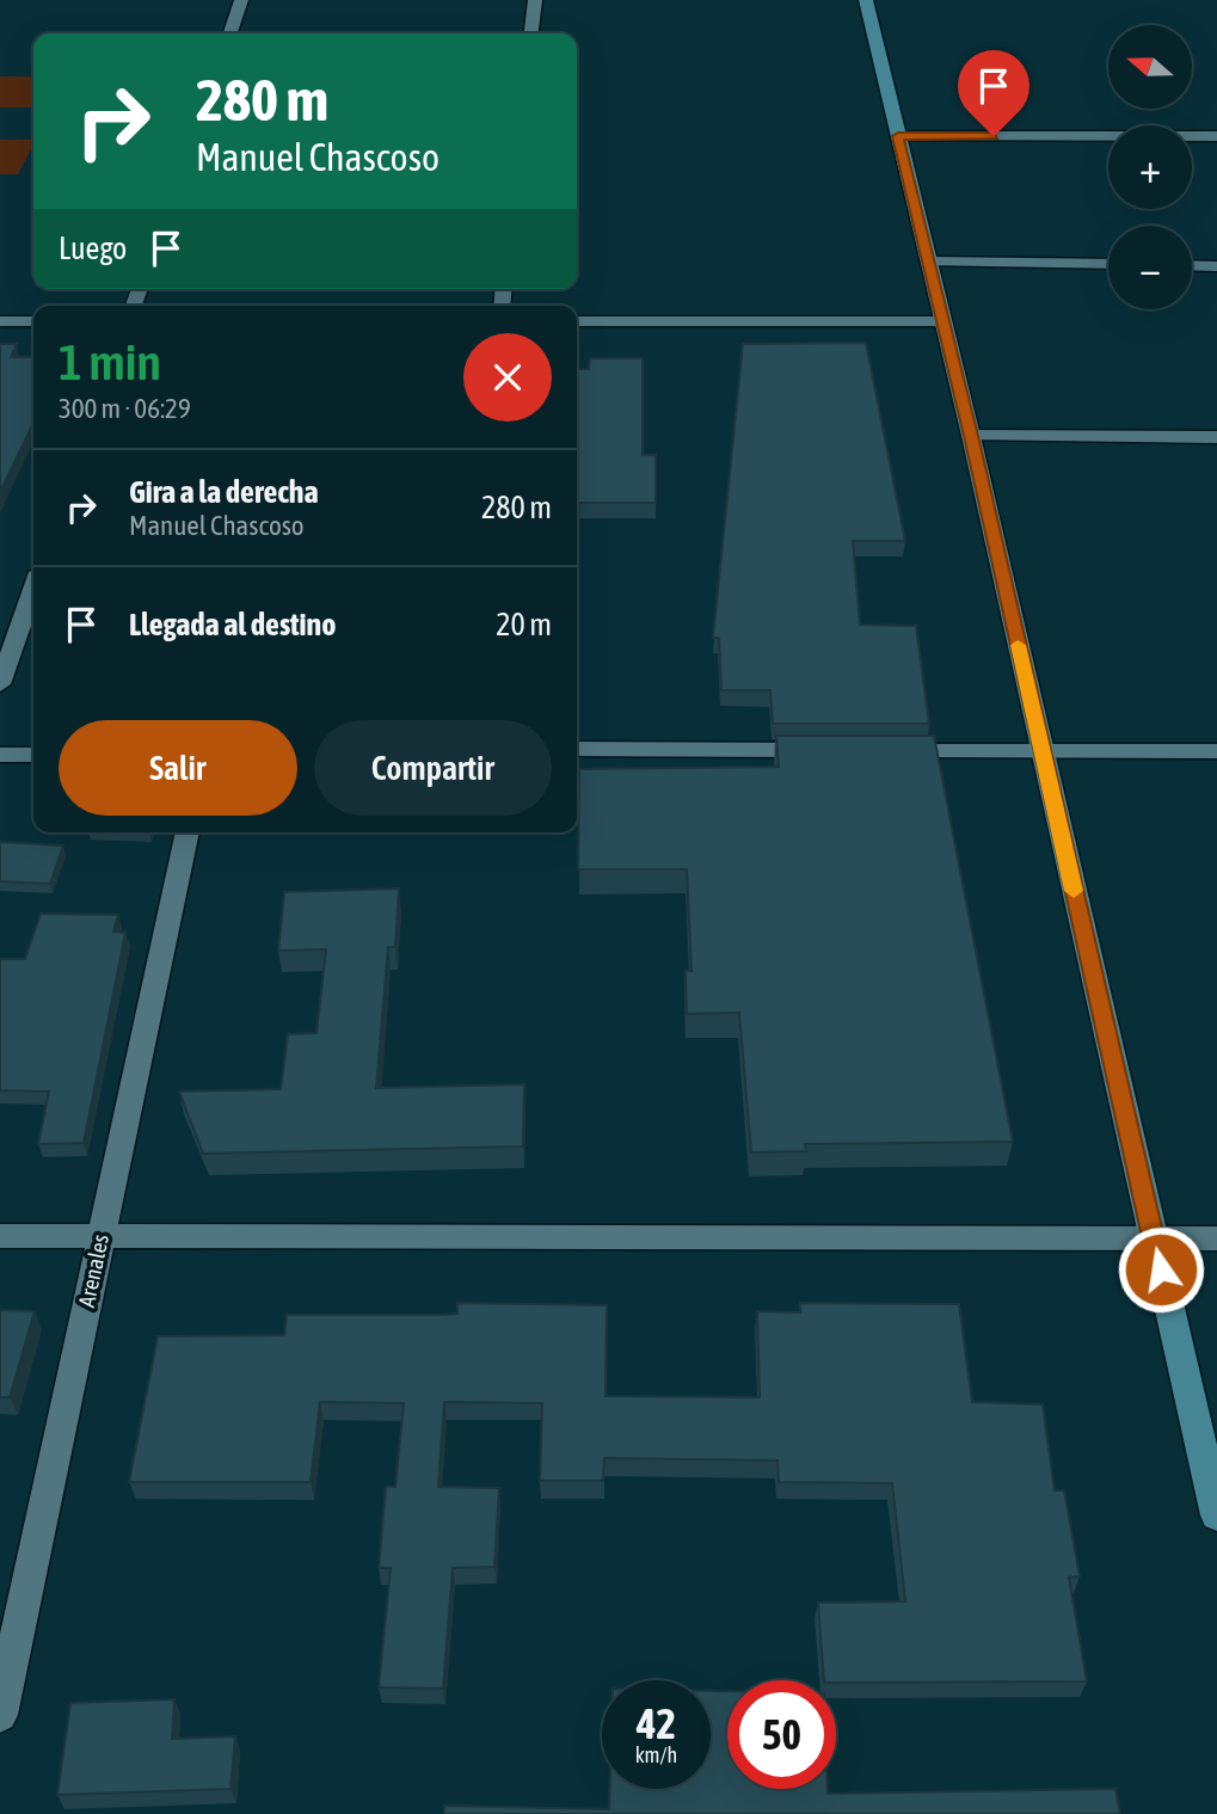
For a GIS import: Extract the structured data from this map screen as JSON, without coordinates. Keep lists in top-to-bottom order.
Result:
{
  "streets": {
    "street": ["Arenales"]
  },
  "north": "left",
  "page": {
    "map_buttons": ["+", "−"],
    "turn": ["280 m", "Manuel Chascoso"],
    "then": "Luego",
    "heading": ["1 min", "300 m · 06:29"],
    "list": [
      {
        "name": "Gira a la derecha",
        "note": "Manuel Chascoso",
        "value": "280 m"
      },
      {
        "name": "Llegada al destino",
        "value": "20 m"
      }
    ],
    "buttons": ["Salir", "Compartir"],
    "speed": "42 km/h",
    "limit": "50"
  }
}
